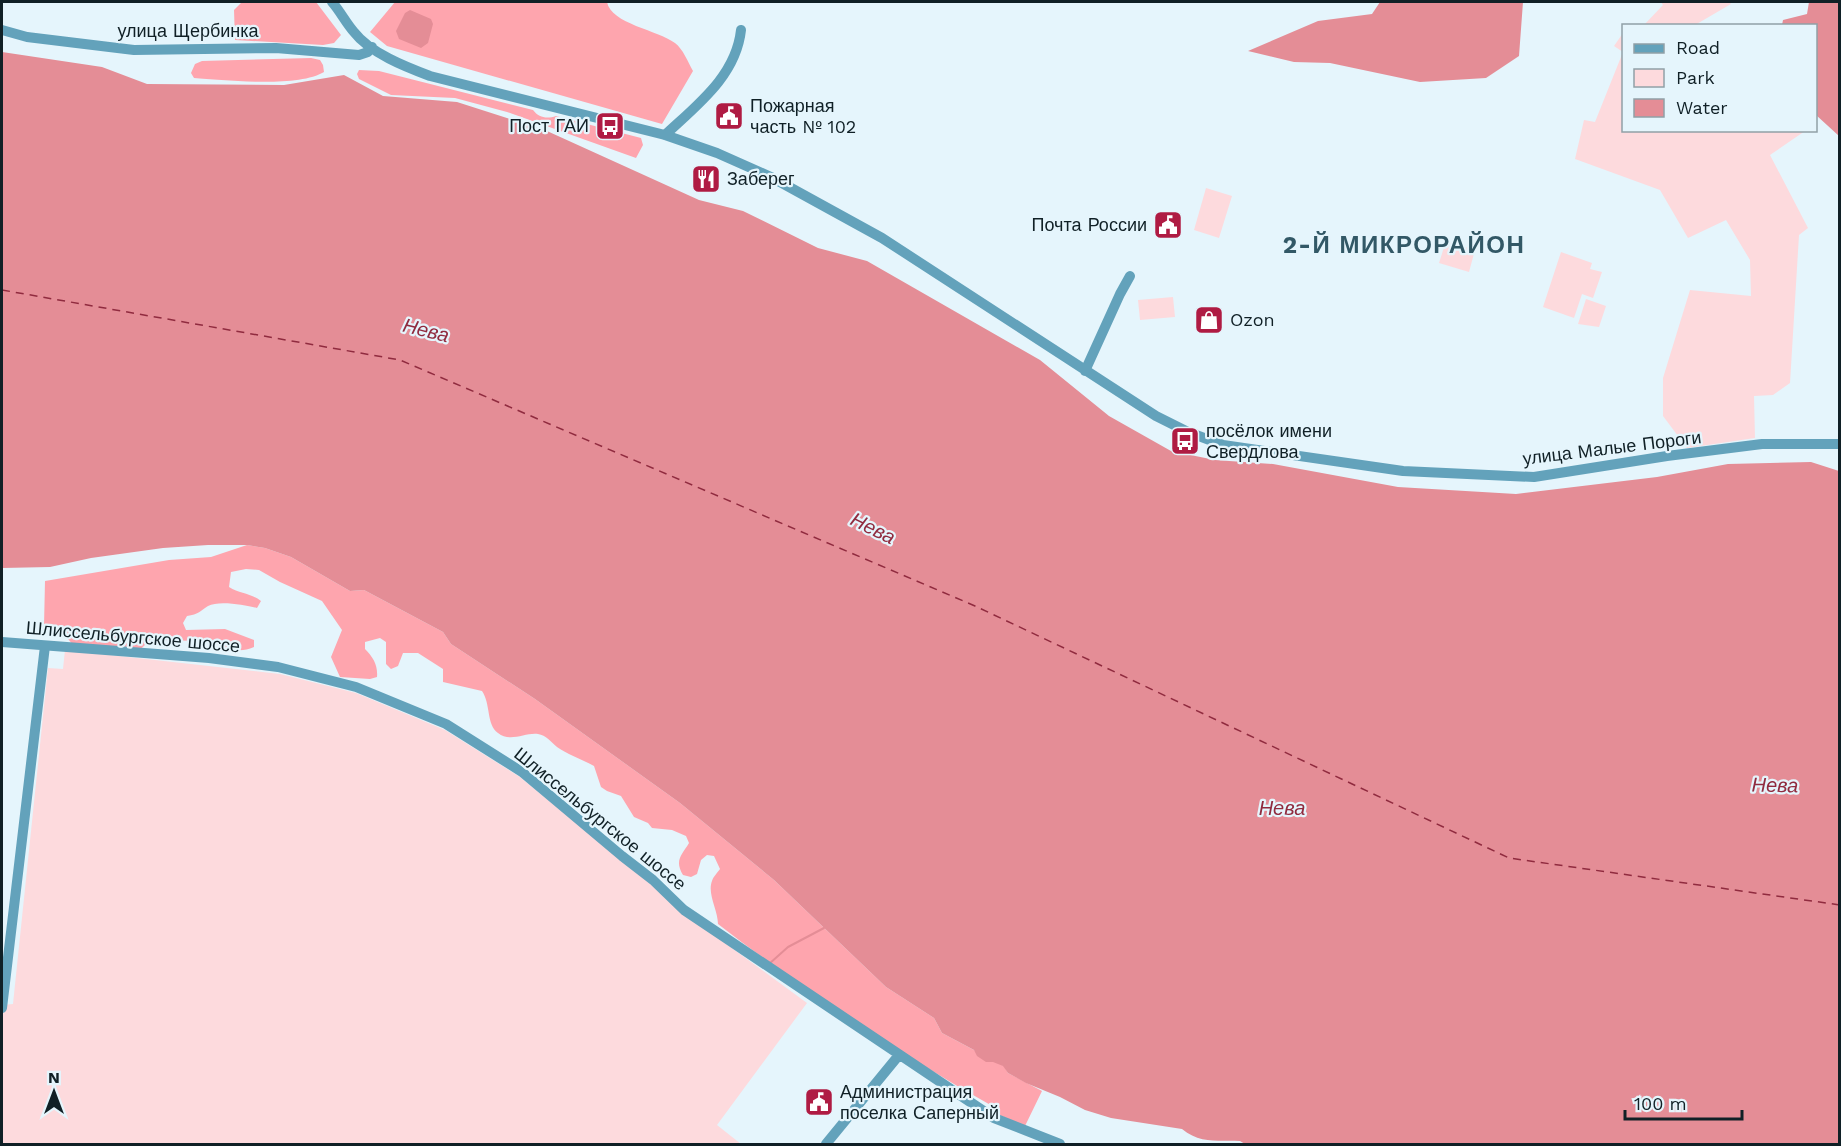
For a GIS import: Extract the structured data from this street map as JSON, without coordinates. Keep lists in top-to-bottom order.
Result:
{
  "streets": {
    "street": ["улица Щербинка", "улица Малые Пороги", "Шлиссельбургское шоссе"]
  },
  "crossings": [
    ["улица Щербинка", "улица Малые Пороги"]
  ],
  "districts": ["2-Й МИКРОРАЙОН"],
  "water": ["Нева"],
  "places": {
    "public building": ["Пожарная часть № 102", "Почта России", "Администрация поселка Саперный"],
    "bus stop": ["Пост ГАИ", "посёлок имени Свердлова"],
    "restaurant": ["Заберег"],
    "shop": ["Ozon"]
  },
  "legend": ["Road", "Park", "Water"],
  "scale_bar": "100 m",
  "north": "top"
}
